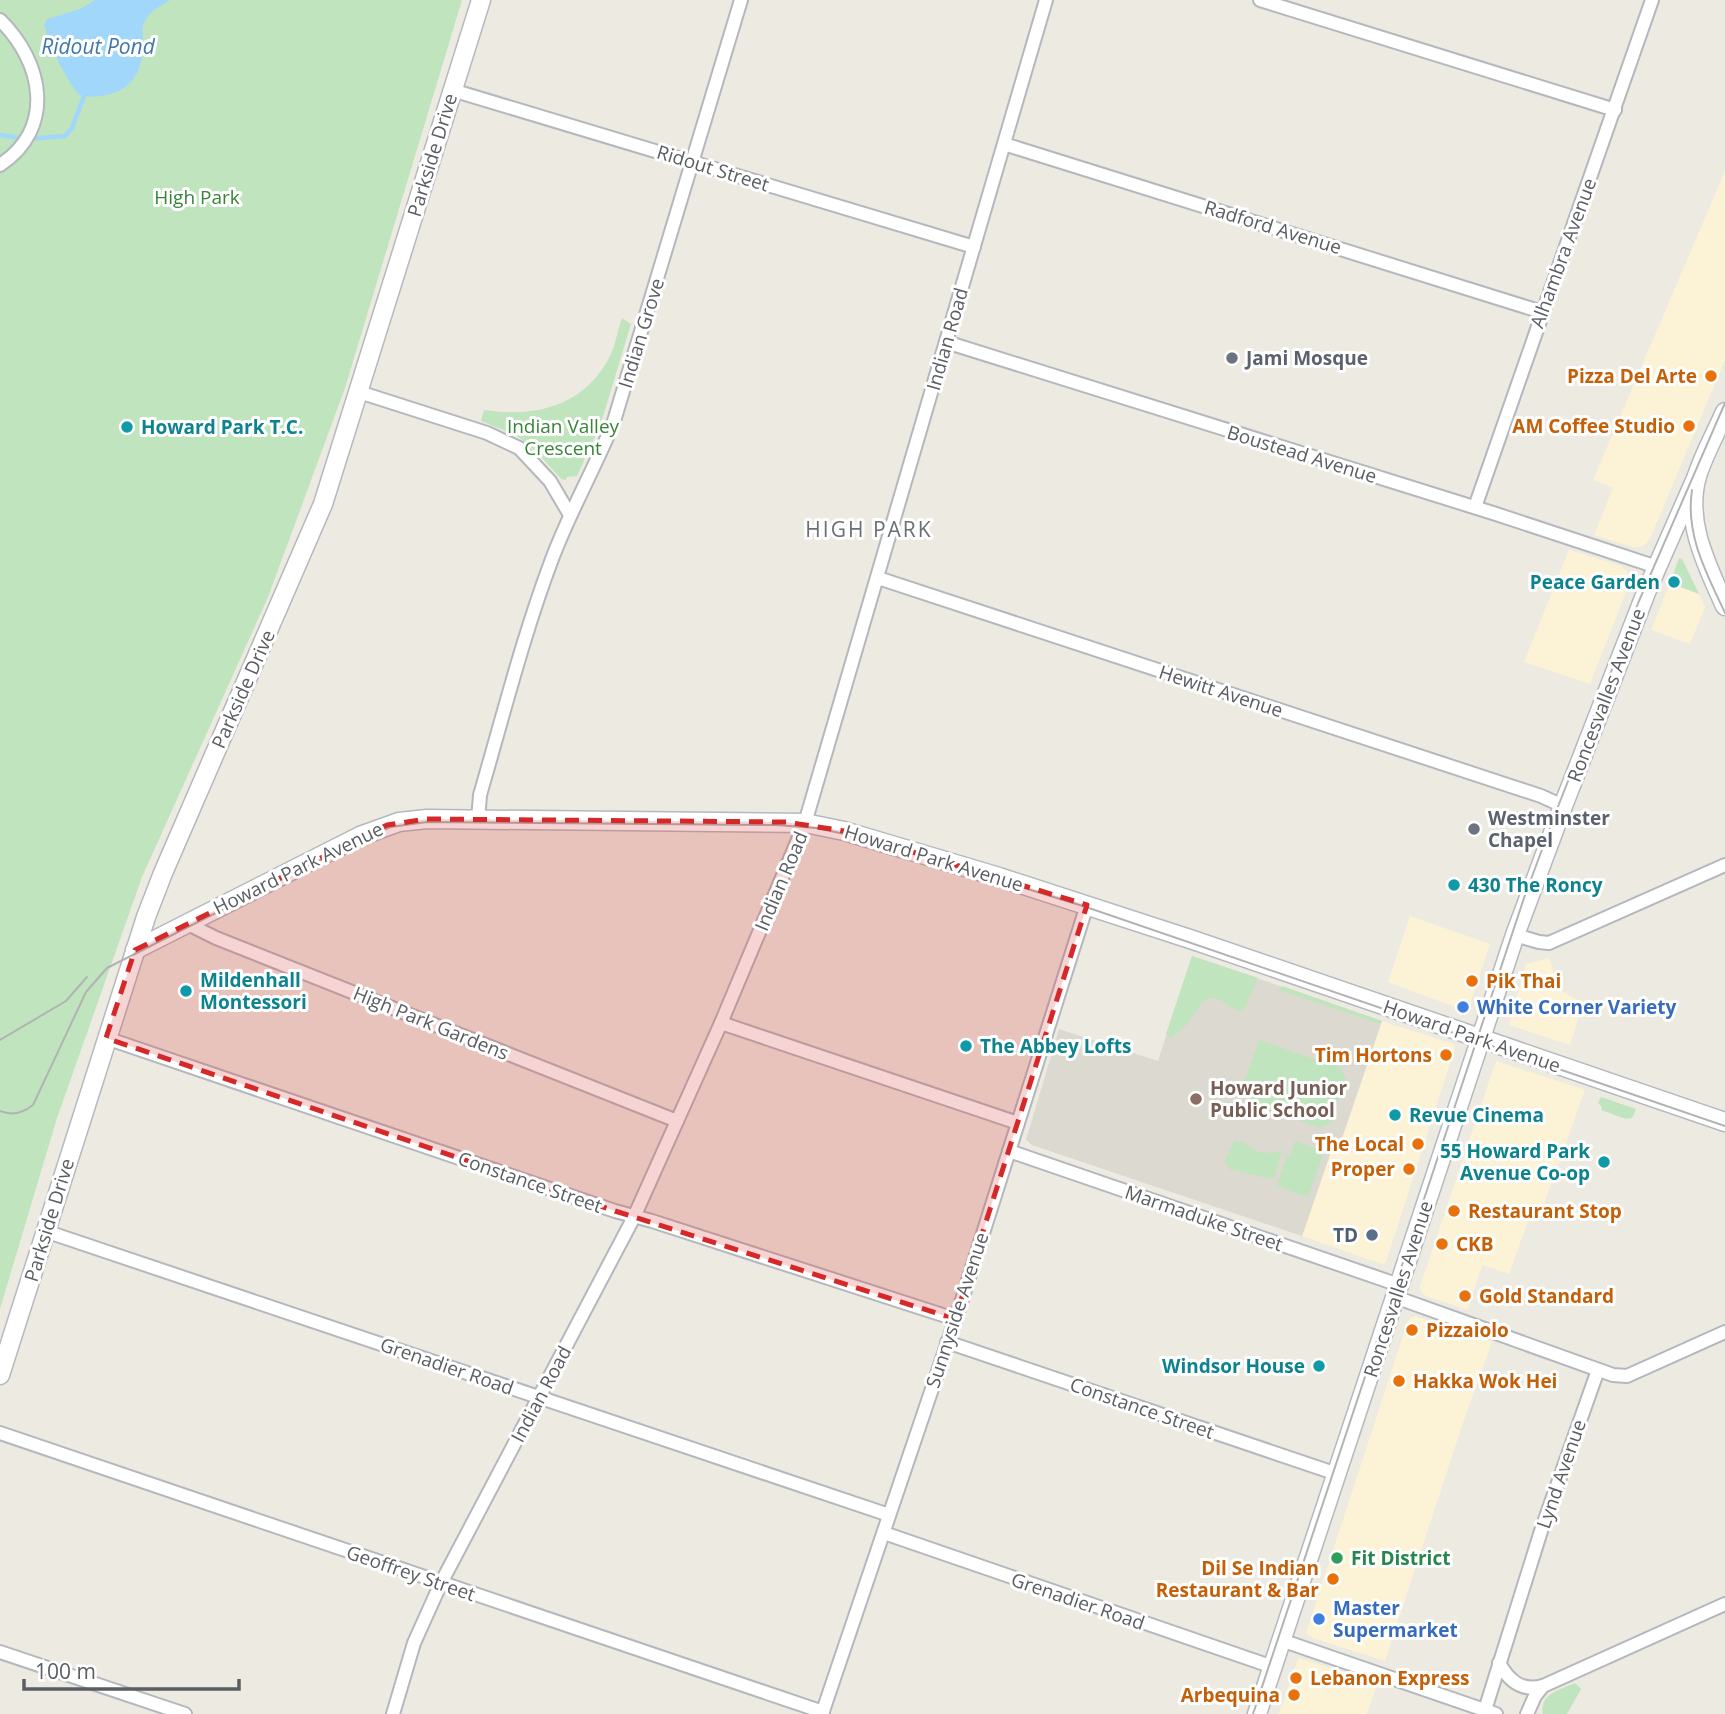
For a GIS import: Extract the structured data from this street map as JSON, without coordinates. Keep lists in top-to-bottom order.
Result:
{
  "streets": {
    "street": [
      "Parkside Drive",
      "Ridout Street",
      "Radford Avenue",
      "Alhambra Avenue",
      "Indian Grove",
      "Indian Road",
      "Boustead Avenue",
      "Hewitt Avenue",
      "Roncesvalles Avenue",
      "Howard Park Avenue",
      "High Park Gardens",
      "Constance Street",
      "Marmaduke Street",
      "Sunnyside Avenue",
      "Grenadier Road",
      "Lynd Avenue",
      "Geoffrey Street"
    ]
  },
  "crossings": [
    ["Parkside Drive", "Ridout Street"],
    ["Parkside Drive", "Howard Park Avenue"],
    ["Parkside Drive", "Constance Street"],
    ["Parkside Drive", "Grenadier Road"],
    ["Ridout Street", "Indian Grove"],
    ["Ridout Street", "Indian Road"],
    ["Radford Avenue", "Alhambra Avenue"],
    ["Radford Avenue", "Indian Road"],
    ["Alhambra Avenue", "Boustead Avenue"],
    ["Indian Grove", "Howard Park Avenue"],
    ["Indian Road", "Boustead Avenue"],
    ["Indian Road", "Hewitt Avenue"],
    ["Indian Road", "Howard Park Avenue"],
    ["Indian Road", "High Park Gardens"],
    ["Indian Road", "Constance Street"],
    ["Indian Road", "Grenadier Road"],
    ["Indian Road", "Geoffrey Street"],
    ["Boustead Avenue", "Roncesvalles Avenue"],
    ["Hewitt Avenue", "Roncesvalles Avenue"],
    ["Roncesvalles Avenue", "Howard Park Avenue"],
    ["Roncesvalles Avenue", "Constance Street"],
    ["Roncesvalles Avenue", "Marmaduke Street"],
    ["Roncesvalles Avenue", "Grenadier Road"],
    ["Howard Park Avenue", "High Park Gardens"],
    ["Howard Park Avenue", "Sunnyside Avenue"],
    ["Constance Street", "Sunnyside Avenue"],
    ["Marmaduke Street", "Sunnyside Avenue"],
    ["Marmaduke Street", "Lynd Avenue"],
    ["Sunnyside Avenue", "Grenadier Road"],
    ["Sunnyside Avenue", "Geoffrey Street"]
  ],
  "districts": ["HIGH PARK"],
  "water": ["Ridout Pond"],
  "parks": ["High Park", "Indian Valley Crescent"],
  "places": [
    "Jami Mosque",
    "Pizza Del Arte",
    "AM Coffee Studio",
    "Howard Park T.C.",
    "Peace Garden",
    "Westminster Chapel",
    "430 The Roncy",
    "Pik Thai",
    "Mildenhall Montessori",
    "White Corner Variety",
    "The Abbey Lofts",
    "Tim Hortons",
    "Howard Junior Public School",
    "Revue Cinema",
    "The Local",
    "55 Howard Park Avenue Co-op",
    "Proper",
    "Restaurant Stop",
    "TD",
    "CKB",
    "Gold Standard",
    "Pizzaiolo",
    "Windsor House",
    "Hakka Wok Hei",
    "Fit District",
    "Dil Se Indian Restaurant & Bar",
    "Master Supermarket",
    "Lebanon Express",
    "Arbequina"
  ],
  "scale_bar": "100 m"
}
